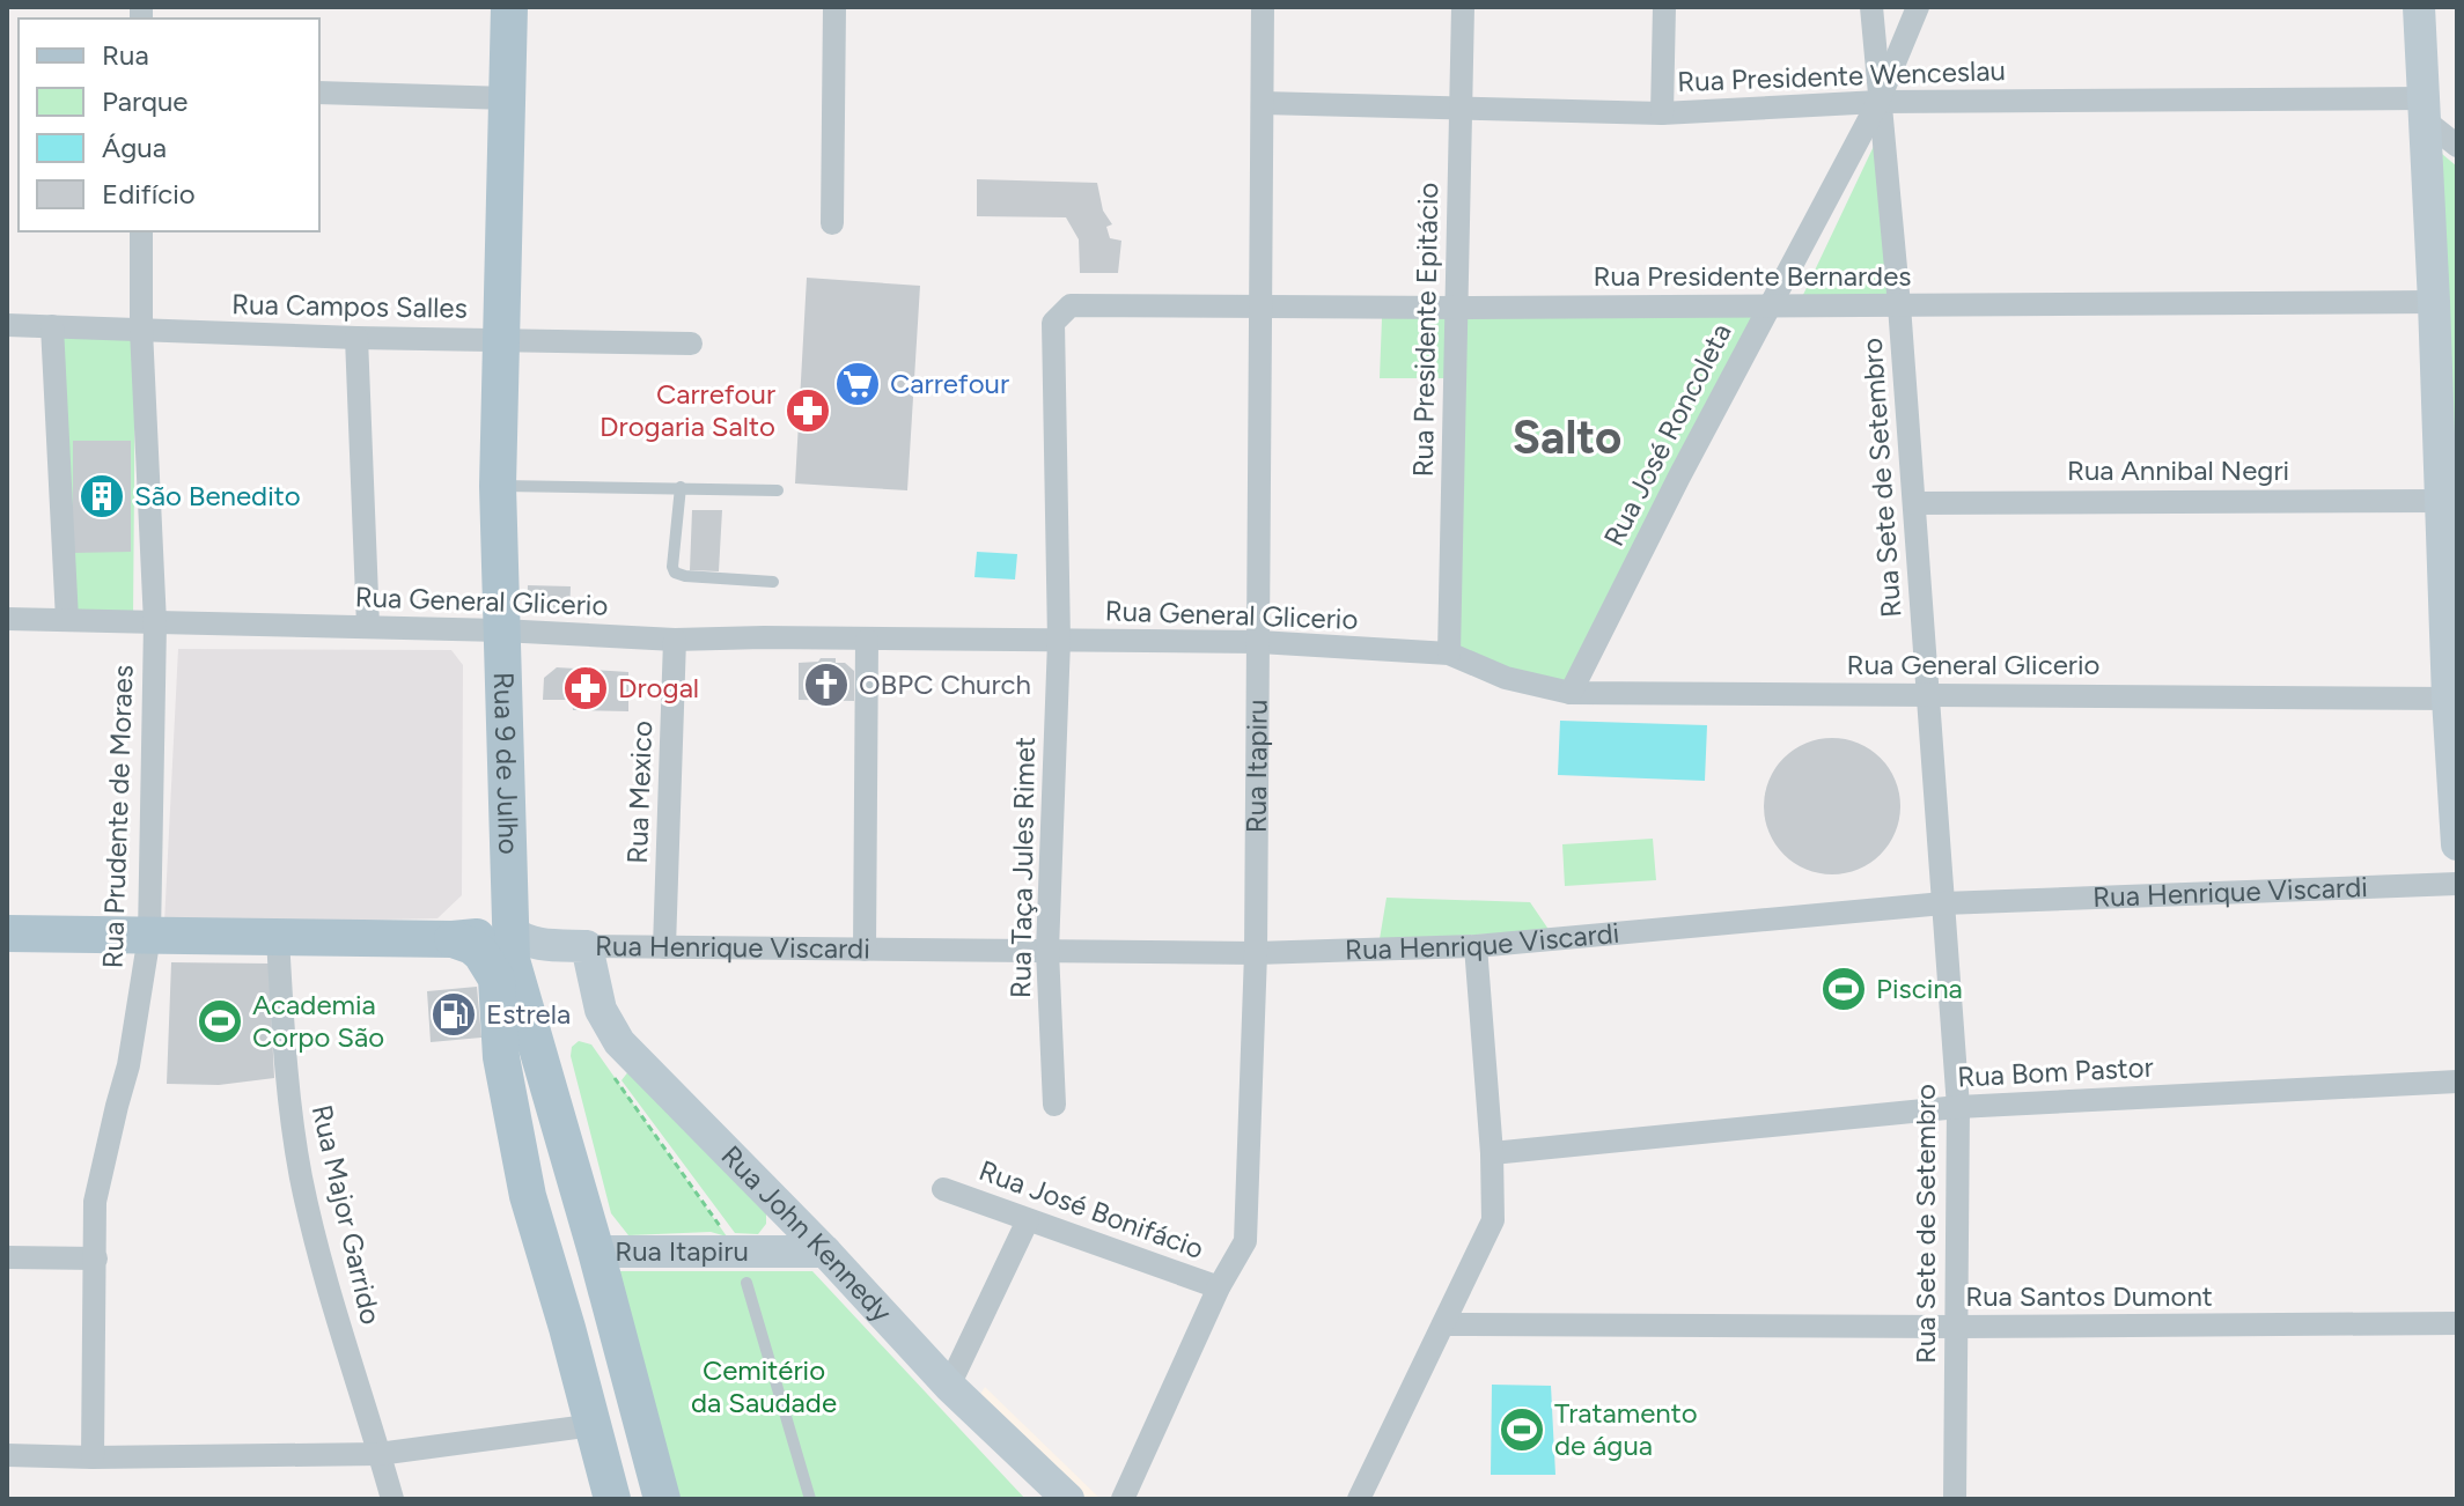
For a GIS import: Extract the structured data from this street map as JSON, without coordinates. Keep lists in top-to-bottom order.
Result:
{
  "streets": {
    "main road": ["Rua 9 de Julho"],
    "street": [
      "Rua Presidente Wenceslau",
      "Rua Presidente Bernardes",
      "Rua Campos Salles",
      "Rua Presidente Epitácio",
      "Rua José Roncoleta",
      "Rua Annibal Negri",
      "Rua Sete de Setembro",
      "Rua General Glicerio",
      "Rua Itapiru",
      "Rua Mexico",
      "Rua Prudente de Moraes",
      "Rua Taça Jules Rimet",
      "Rua Henrique Viscardi",
      "Rua Bom Pastor",
      "Rua José Bonifácio",
      "Rua Major Garrido",
      "Rua John Kennedy",
      "Rua Santos Dumont"
    ]
  },
  "crossings": [
    ["Rua Presidente Wenceslau", "Rua Presidente Epitácio"],
    ["Rua Presidente Wenceslau", "Rua José Roncoleta"],
    ["Rua Presidente Wenceslau", "Rua Sete de Setembro"],
    ["Rua Presidente Wenceslau", "Rua Itapiru"],
    ["Rua Presidente Bernardes", "Rua Presidente Epitácio"],
    ["Rua Presidente Bernardes", "Rua José Roncoleta"],
    ["Rua Presidente Bernardes", "Rua Sete de Setembro"],
    ["Rua Presidente Bernardes", "Rua Itapiru"],
    ["Rua Presidente Bernardes", "Rua Taça Jules Rimet"],
    ["Rua Campos Salles", "Rua 9 de Julho"],
    ["Rua Campos Salles", "Rua Prudente de Moraes"],
    ["Rua Presidente Epitácio", "Rua General Glicerio"],
    ["Rua José Roncoleta", "Rua Sete de Setembro"],
    ["Rua José Roncoleta", "Rua General Glicerio"],
    ["Rua Annibal Negri", "Rua Sete de Setembro"],
    ["Rua Sete de Setembro", "Rua General Glicerio"],
    ["Rua Sete de Setembro", "Rua Henrique Viscardi"],
    ["Rua Sete de Setembro", "Rua Bom Pastor"],
    ["Rua Sete de Setembro", "Rua Santos Dumont"],
    ["Rua General Glicerio", "Rua 9 de Julho"],
    ["Rua General Glicerio", "Rua Itapiru"],
    ["Rua General Glicerio", "Rua Mexico"],
    ["Rua General Glicerio", "Rua Prudente de Moraes"],
    ["Rua General Glicerio", "Rua Taça Jules Rimet"],
    ["Rua 9 de Julho", "Rua Itapiru"],
    ["Rua 9 de Julho", "Rua Henrique Viscardi"],
    ["Rua Itapiru", "Rua Henrique Viscardi"],
    ["Rua Itapiru", "Rua José Bonifácio"],
    ["Rua Itapiru", "Rua John Kennedy"],
    ["Rua Mexico", "Rua Henrique Viscardi"],
    ["Rua Taça Jules Rimet", "Rua Henrique Viscardi"],
    ["Rua Henrique Viscardi", "Rua John Kennedy"]
  ],
  "districts": ["Salto"],
  "parks": ["Cemitério da Saudade"],
  "places": {
    "supermarket": ["Carrefour"],
    "pharmacy": ["Carrefour Drogaria Salto", "Drogal"],
    "building": ["São Benedito"],
    "church": ["OBPC Church"],
    "sports": ["Piscina", "Academia Corpo São", "Tratamento de água"],
    "fuel station": ["Estrela"]
  },
  "legend": [
    "Rua",
    "Parque",
    "Água",
    "Edifício"
  ]
}
